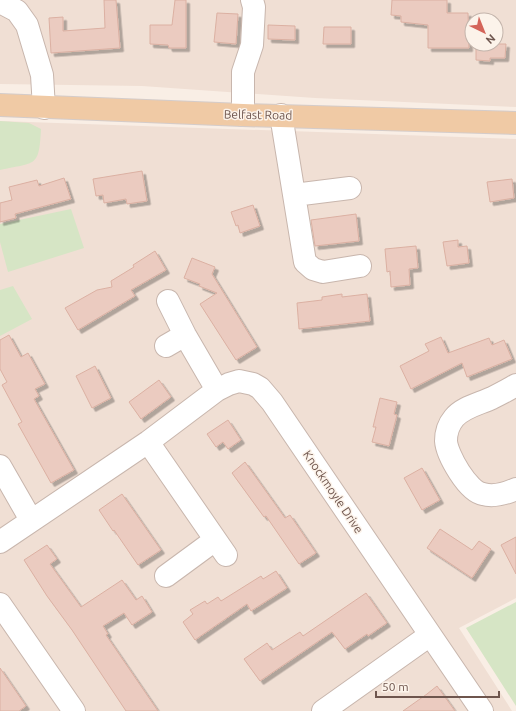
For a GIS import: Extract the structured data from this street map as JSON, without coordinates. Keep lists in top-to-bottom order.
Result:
{
  "streets": {
    "main road": ["Belfast Road"],
    "street": ["Knockmoyle Drive"]
  },
  "scale_bar": "50 m",
  "north": "bottom right"
}
